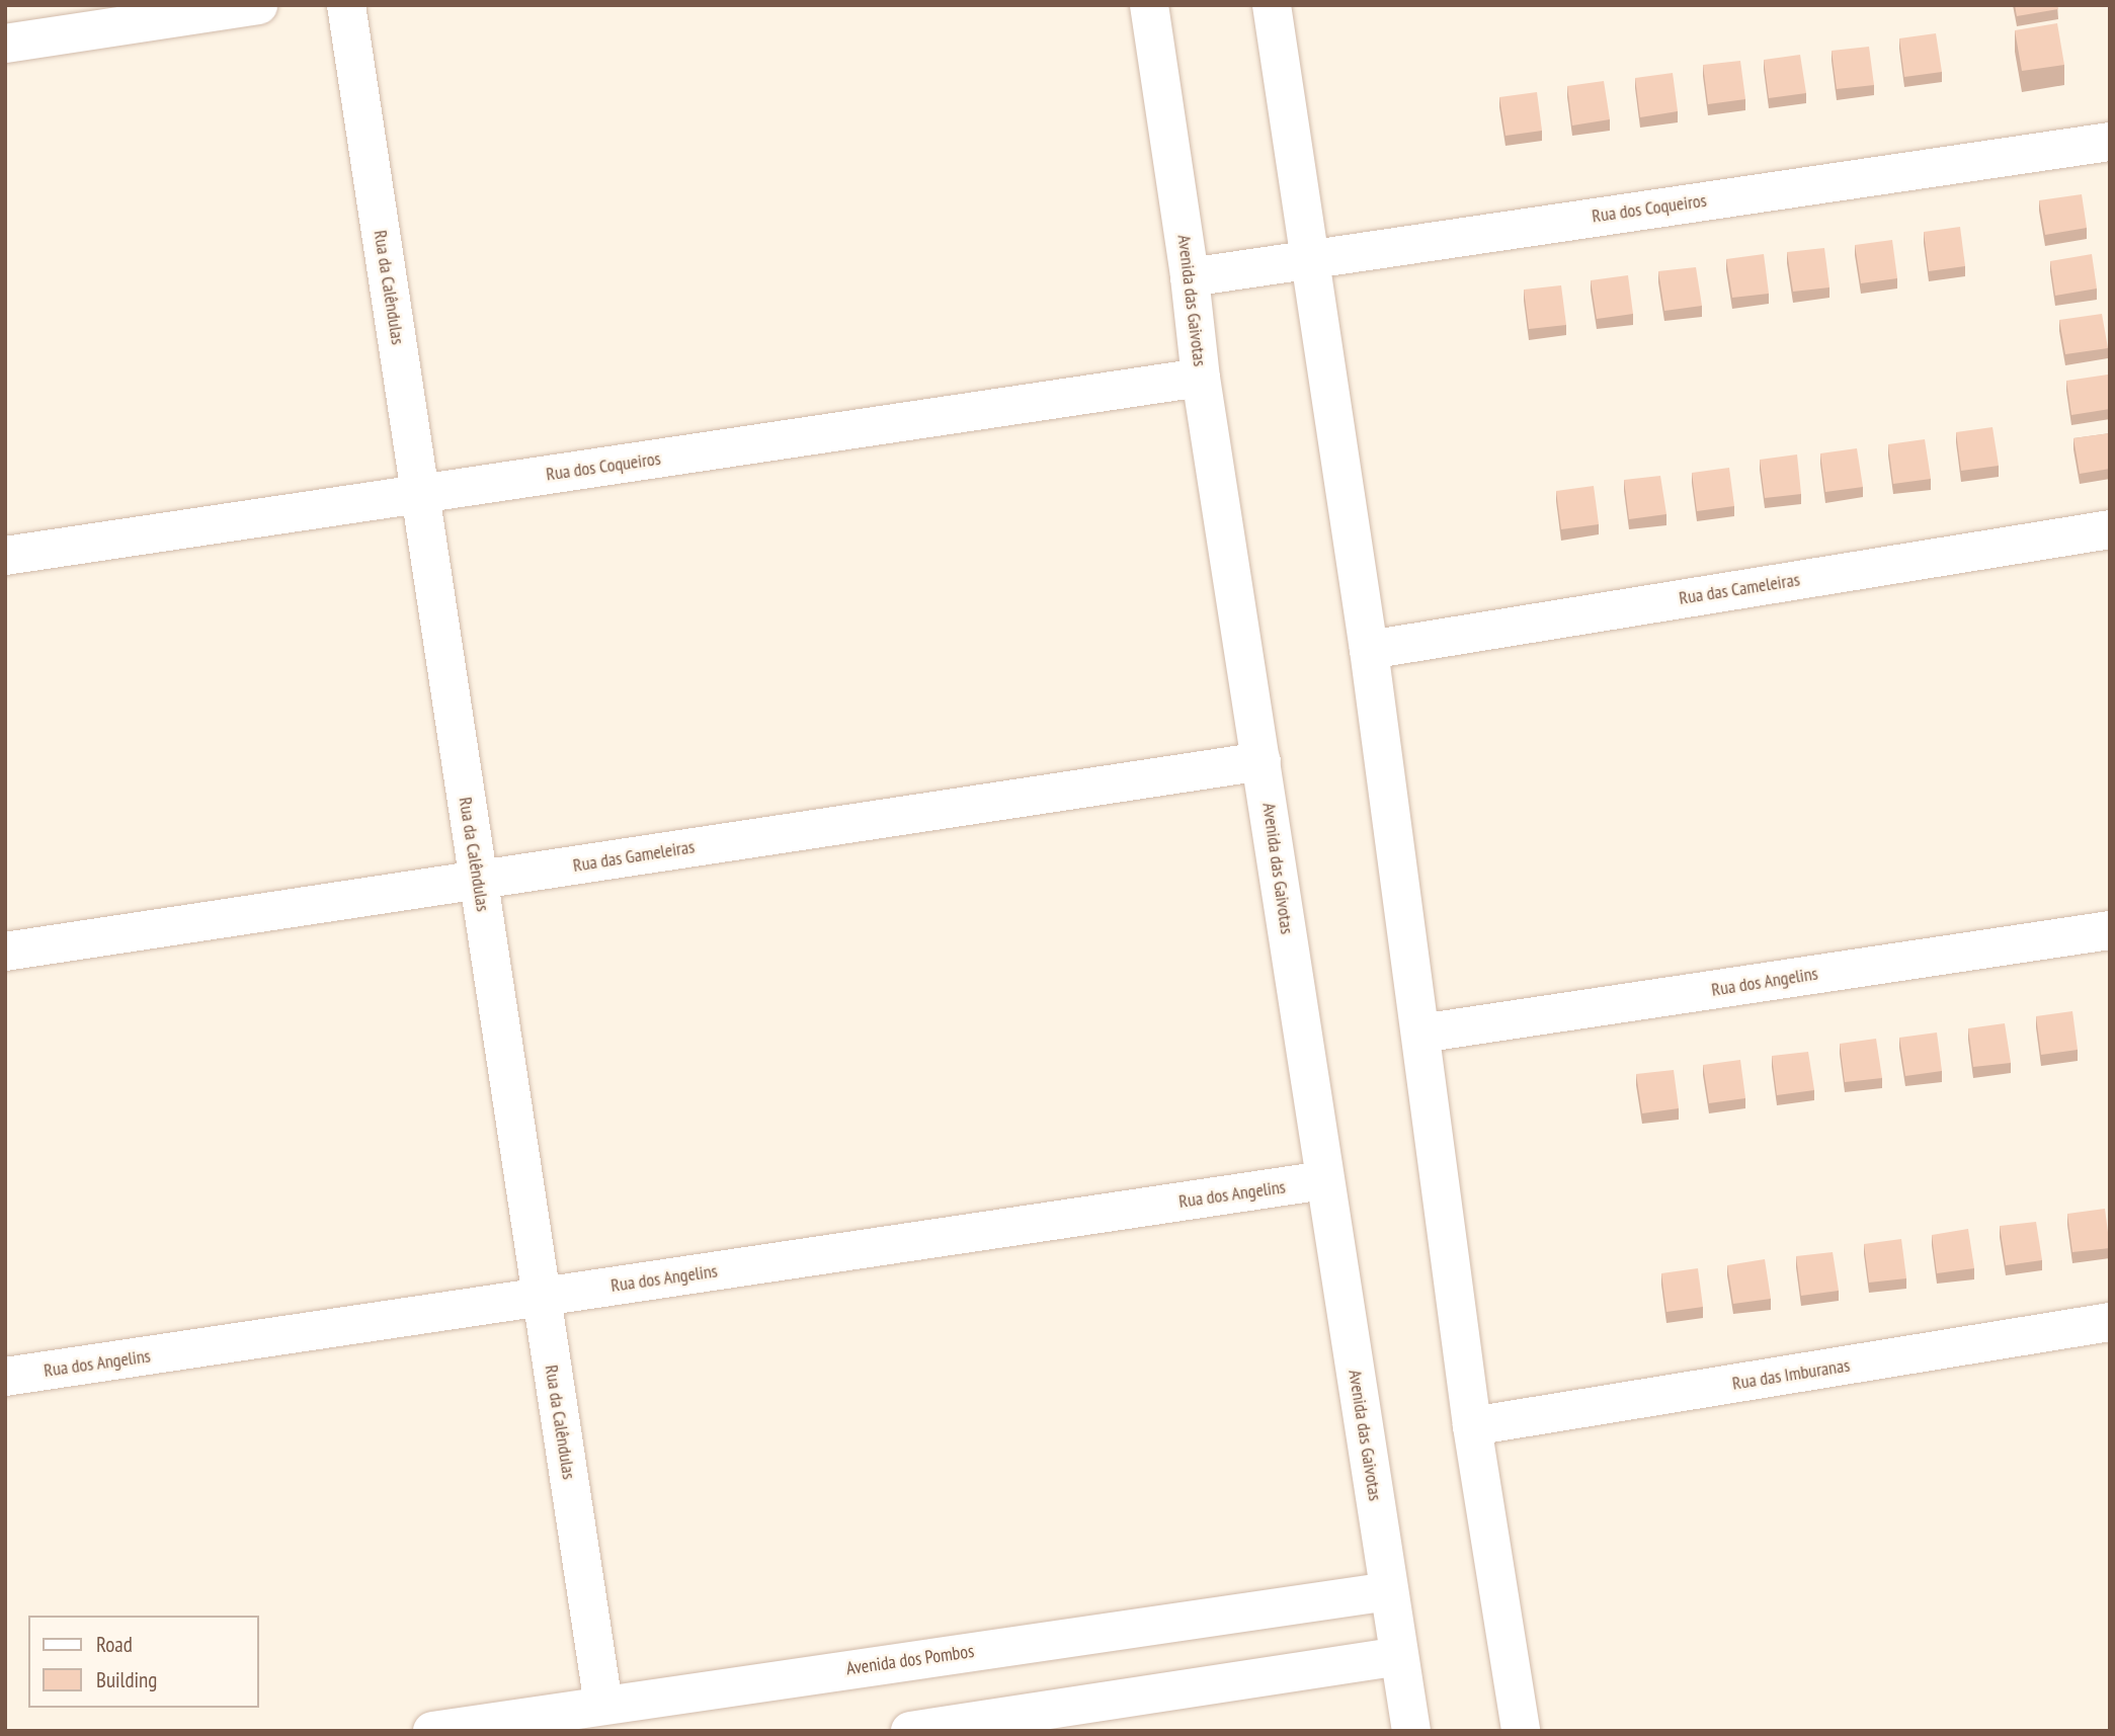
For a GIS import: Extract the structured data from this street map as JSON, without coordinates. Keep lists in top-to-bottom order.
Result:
{
  "streets": {
    "street": [
      "Rua dos Coqueiros",
      "Rua da Calêndulas",
      "Avenida das Gaivotas",
      "Rua das Cameleiras",
      "Rua das Gameleiras",
      "Rua dos Angelins",
      "Rua das Imburanas",
      "Avenida dos Pombos"
    ]
  },
  "crossings": [
    ["Rua dos Coqueiros", "Rua da Calêndulas"],
    ["Rua dos Coqueiros", "Avenida das Gaivotas"],
    ["Rua da Calêndulas", "Rua das Gameleiras"],
    ["Rua da Calêndulas", "Rua dos Angelins"],
    ["Rua da Calêndulas", "Avenida dos Pombos"],
    ["Avenida das Gaivotas", "Rua das Gameleiras"],
    ["Avenida das Gaivotas", "Rua dos Angelins"],
    ["Avenida das Gaivotas", "Avenida dos Pombos"]
  ],
  "legend": ["Road", "Building"]
}
